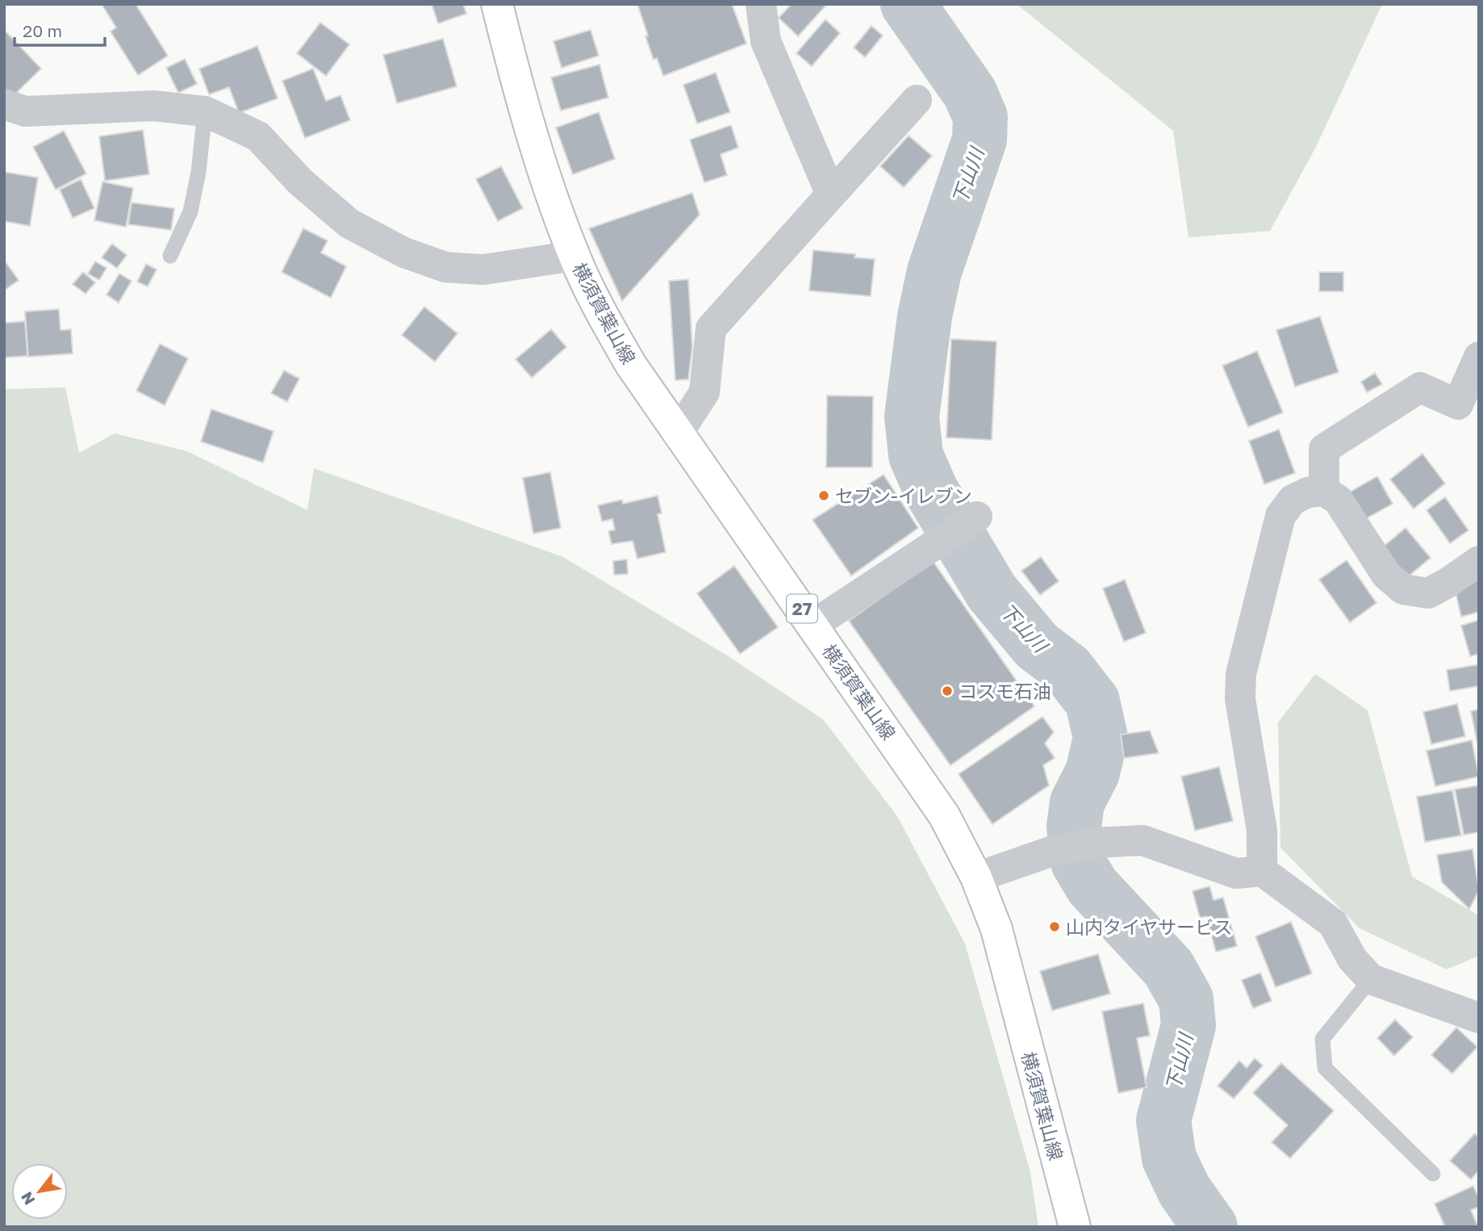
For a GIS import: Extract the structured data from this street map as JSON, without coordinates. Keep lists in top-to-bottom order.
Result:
{
  "streets": {
    "main road": ["横須賀葉山線", "27"]
  },
  "water": ["下山川"],
  "places": ["セブン-イレブン", "コスモ石油", "山内タイヤサービス"],
  "scale_bar": "20 m",
  "north": "bottom left"
}
